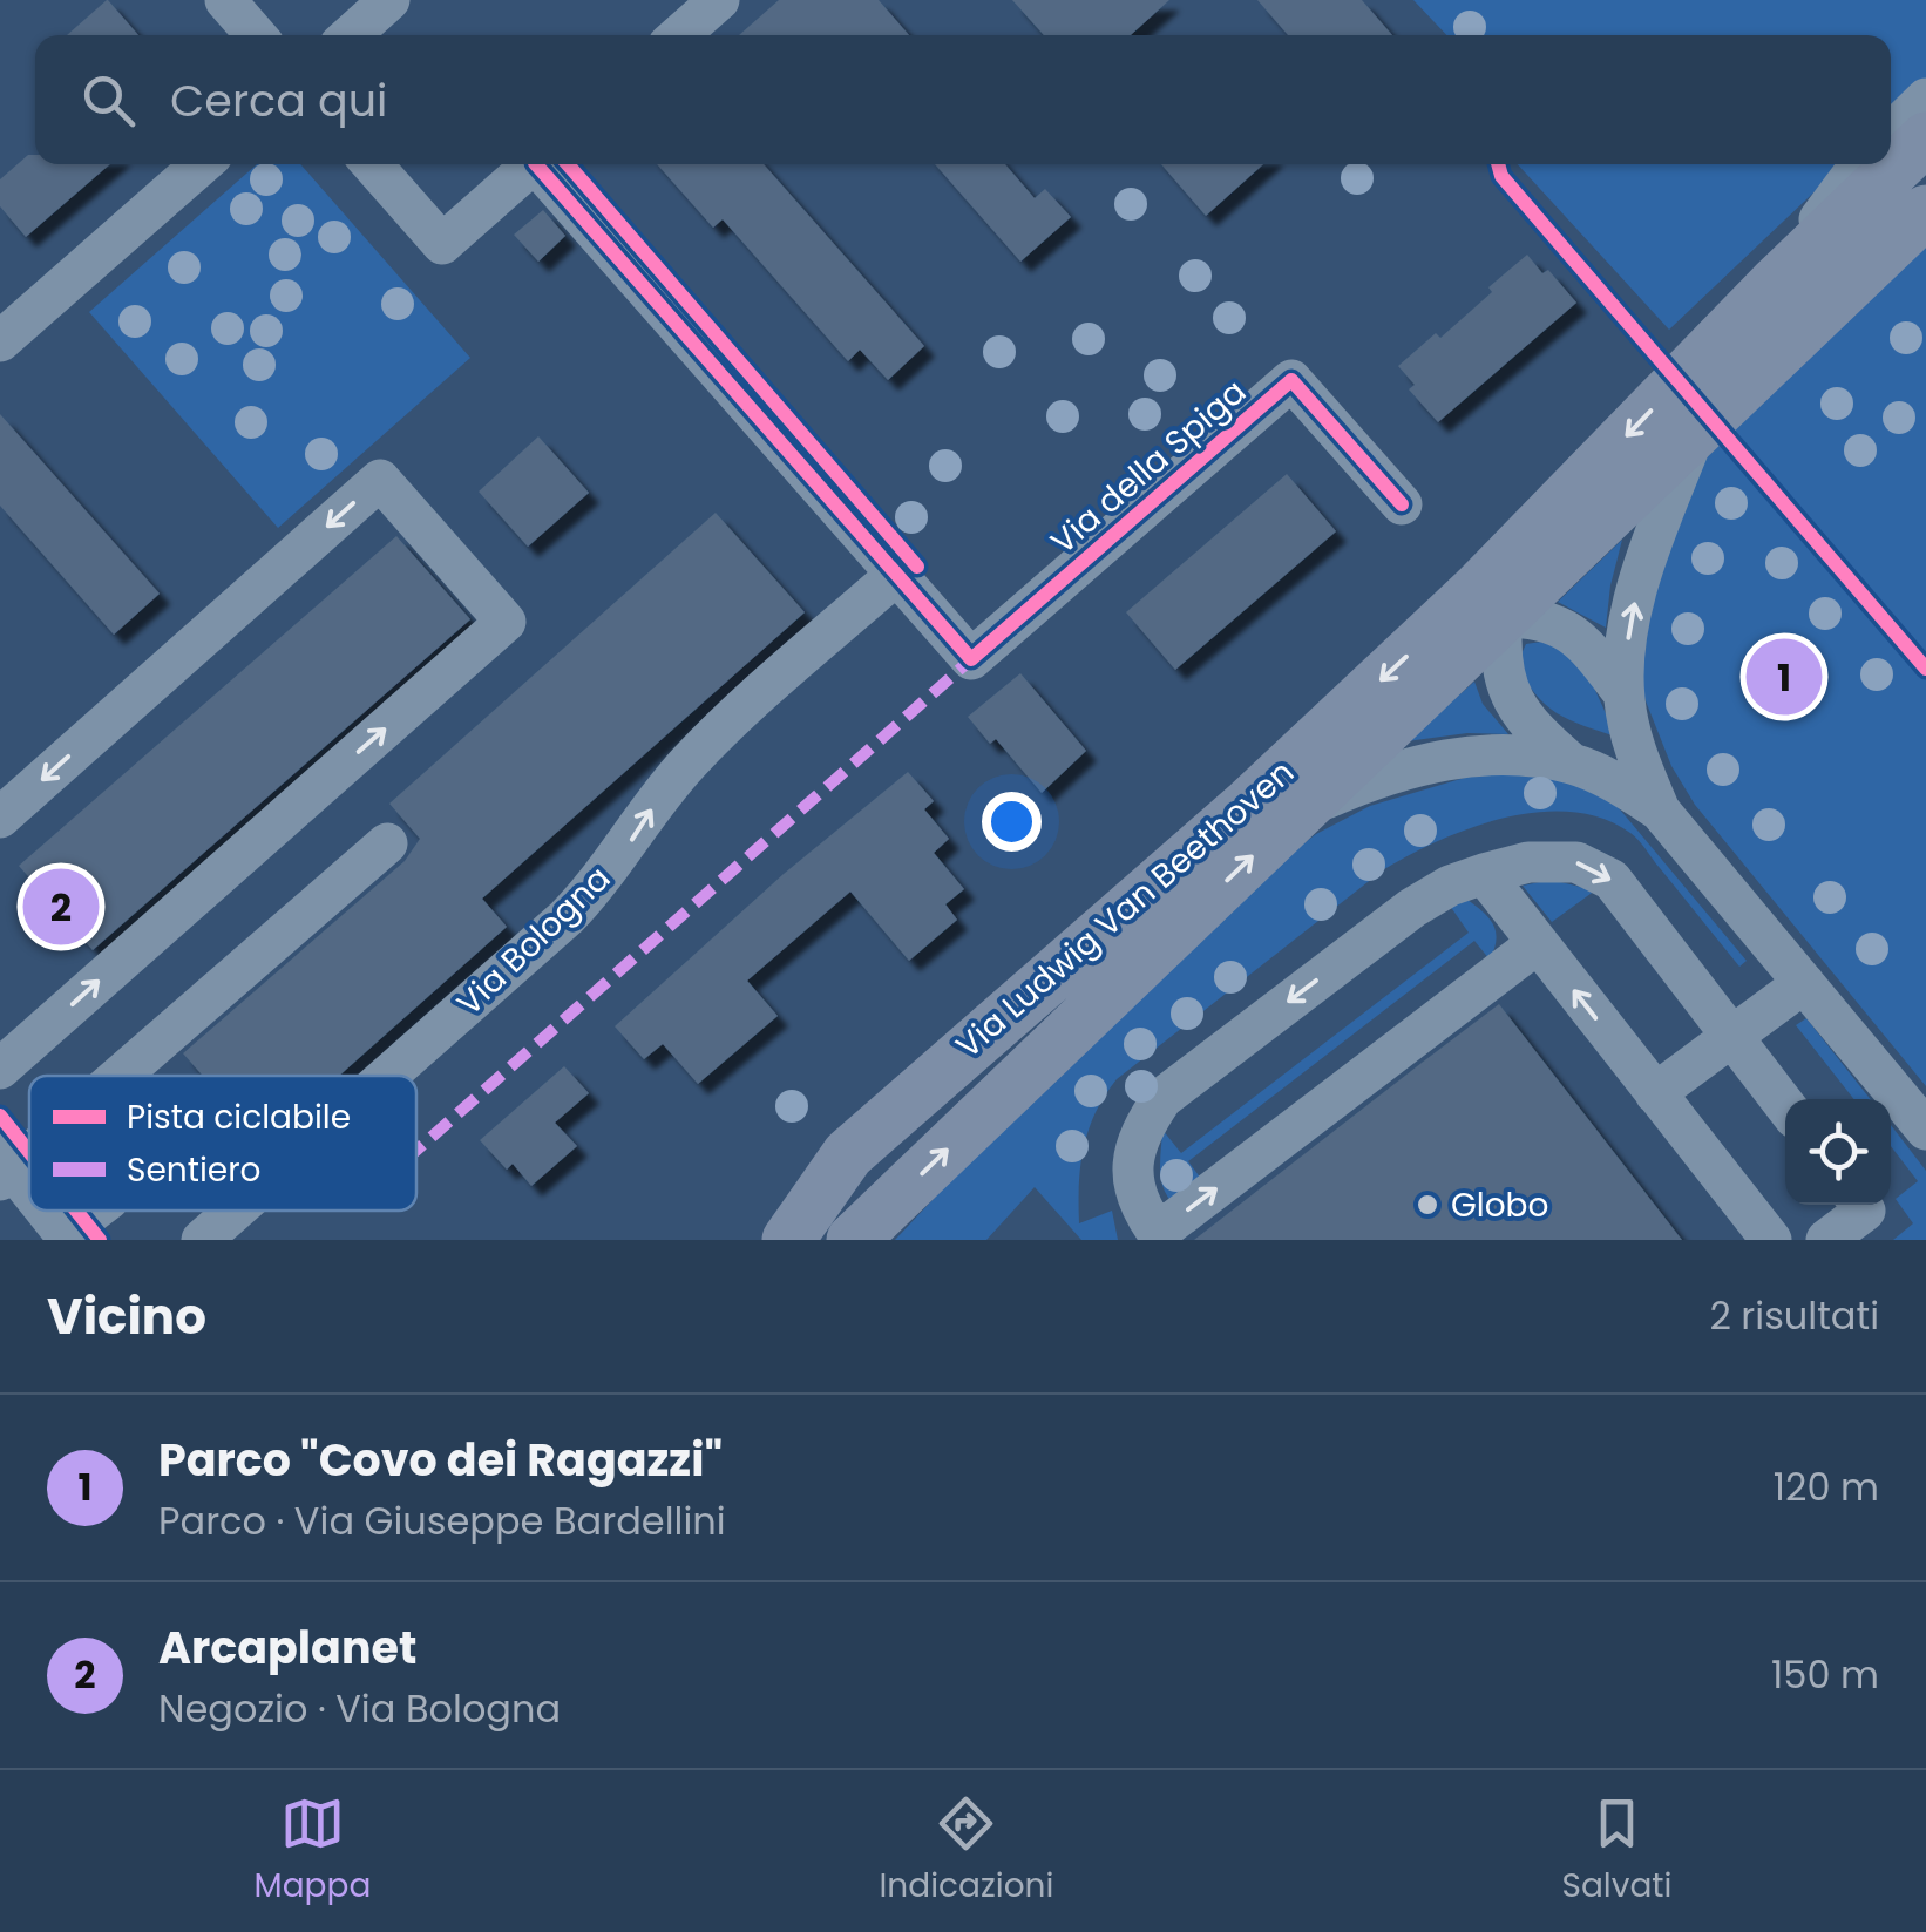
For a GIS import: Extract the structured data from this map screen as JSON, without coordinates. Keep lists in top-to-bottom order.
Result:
{
  "streets": {
    "main road": ["Via Ludwig Van Beethoven"],
    "street": ["Via della Spiga", "Via Bologna"]
  },
  "crossings": [
    ["Via della Spiga", "Via Bologna"]
  ],
  "one_way": ["Via Bologna"],
  "places": ["Globo"],
  "legend": ["Pista ciclabile", "Sentiero"],
  "page": {
    "search": "Cerca qui",
    "pins": ["1", "2"],
    "heading": ["Vicino", "2 risultati"],
    "list": [
      {
        "mark": "1",
        "name": "Parco \"Covo dei Ragazzi\"",
        "note": "Parco · Via Giuseppe Bardellini",
        "value": "120 m"
      },
      {
        "mark": "2",
        "name": "Arcaplanet",
        "note": "Negozio · Via Bologna",
        "value": "150 m"
      }
    ],
    "nav": ["Mappa", "Indicazioni", "Salvati"]
  }
}
